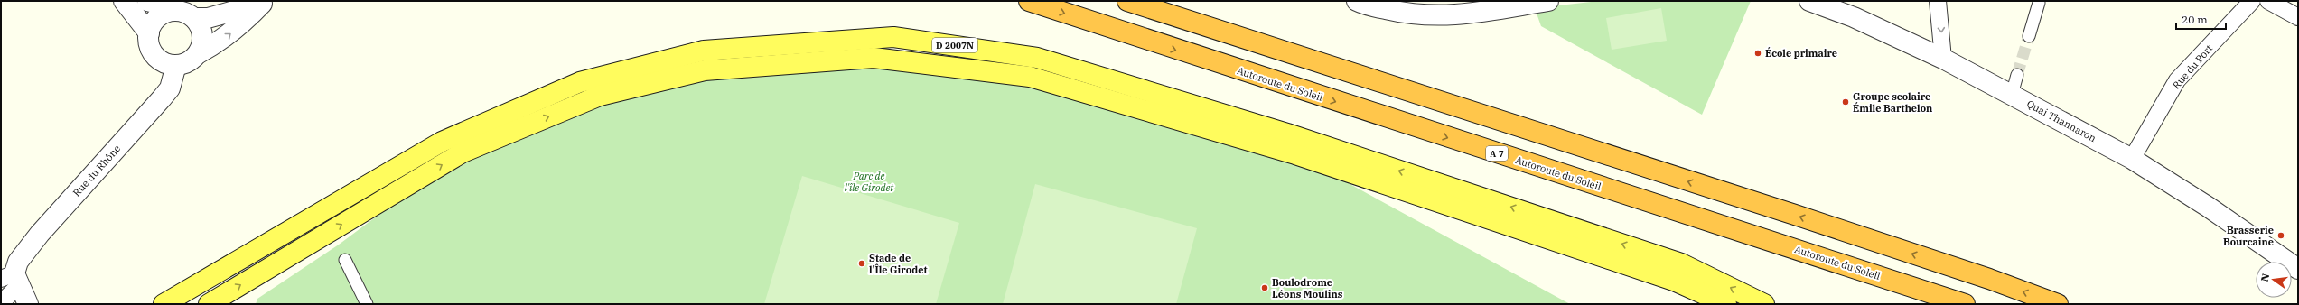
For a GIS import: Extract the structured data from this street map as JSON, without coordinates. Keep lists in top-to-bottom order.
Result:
{
  "streets": {
    "highway": ["Autoroute du Soleil", "A 7"],
    "main road": ["D 2007N"],
    "street": ["Rue du Port", "Quai Thannaron", "Rue du Rhône"]
  },
  "crossings": [
    ["Rue du Port", "Quai Thannaron"]
  ],
  "parks": ["Parc de l'île Girodet"],
  "places": [
    "École primaire",
    "Groupe scolaire Émile Barthelon",
    "Brasserie Bourcaine",
    "Stade de l'Île Girodet",
    "Boulodrome Léons Moulins"
  ],
  "scale_bar": "20 m",
  "north": "left"
}
